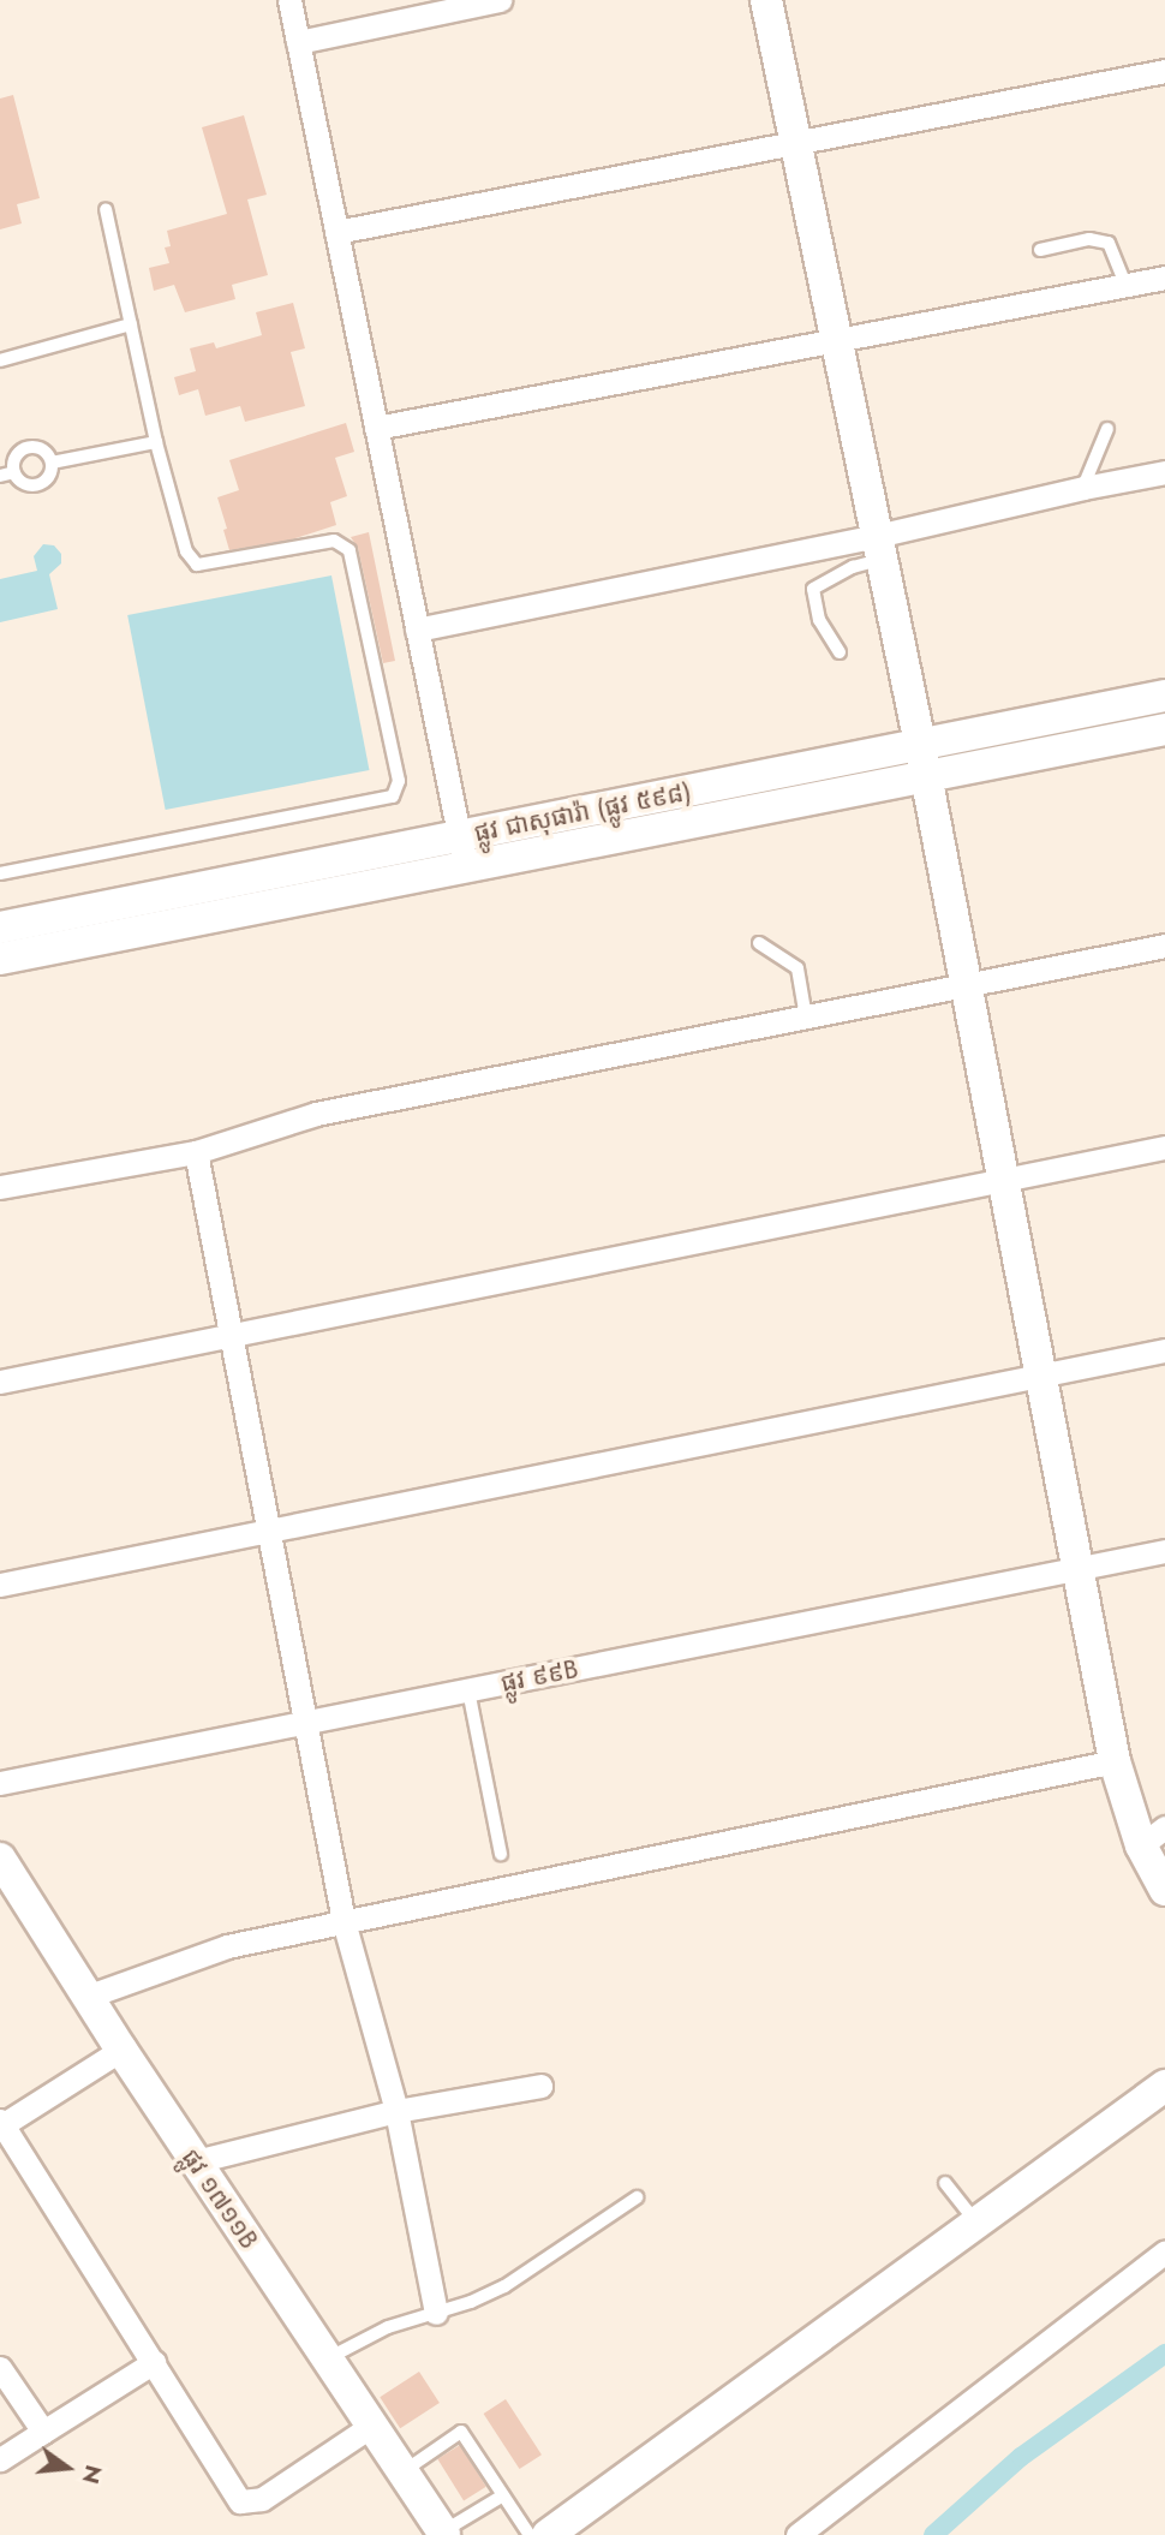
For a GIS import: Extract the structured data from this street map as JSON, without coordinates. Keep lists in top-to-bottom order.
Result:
{
  "streets": {
    "street": ["ផ្លូវ ជាសុផារ៉ា (ផ្លូវ ៥៩៨)", "ផ្លូវ ៩៩B", "ផ្លូវ ១៧១១B"]
  },
  "north": "right"
}
